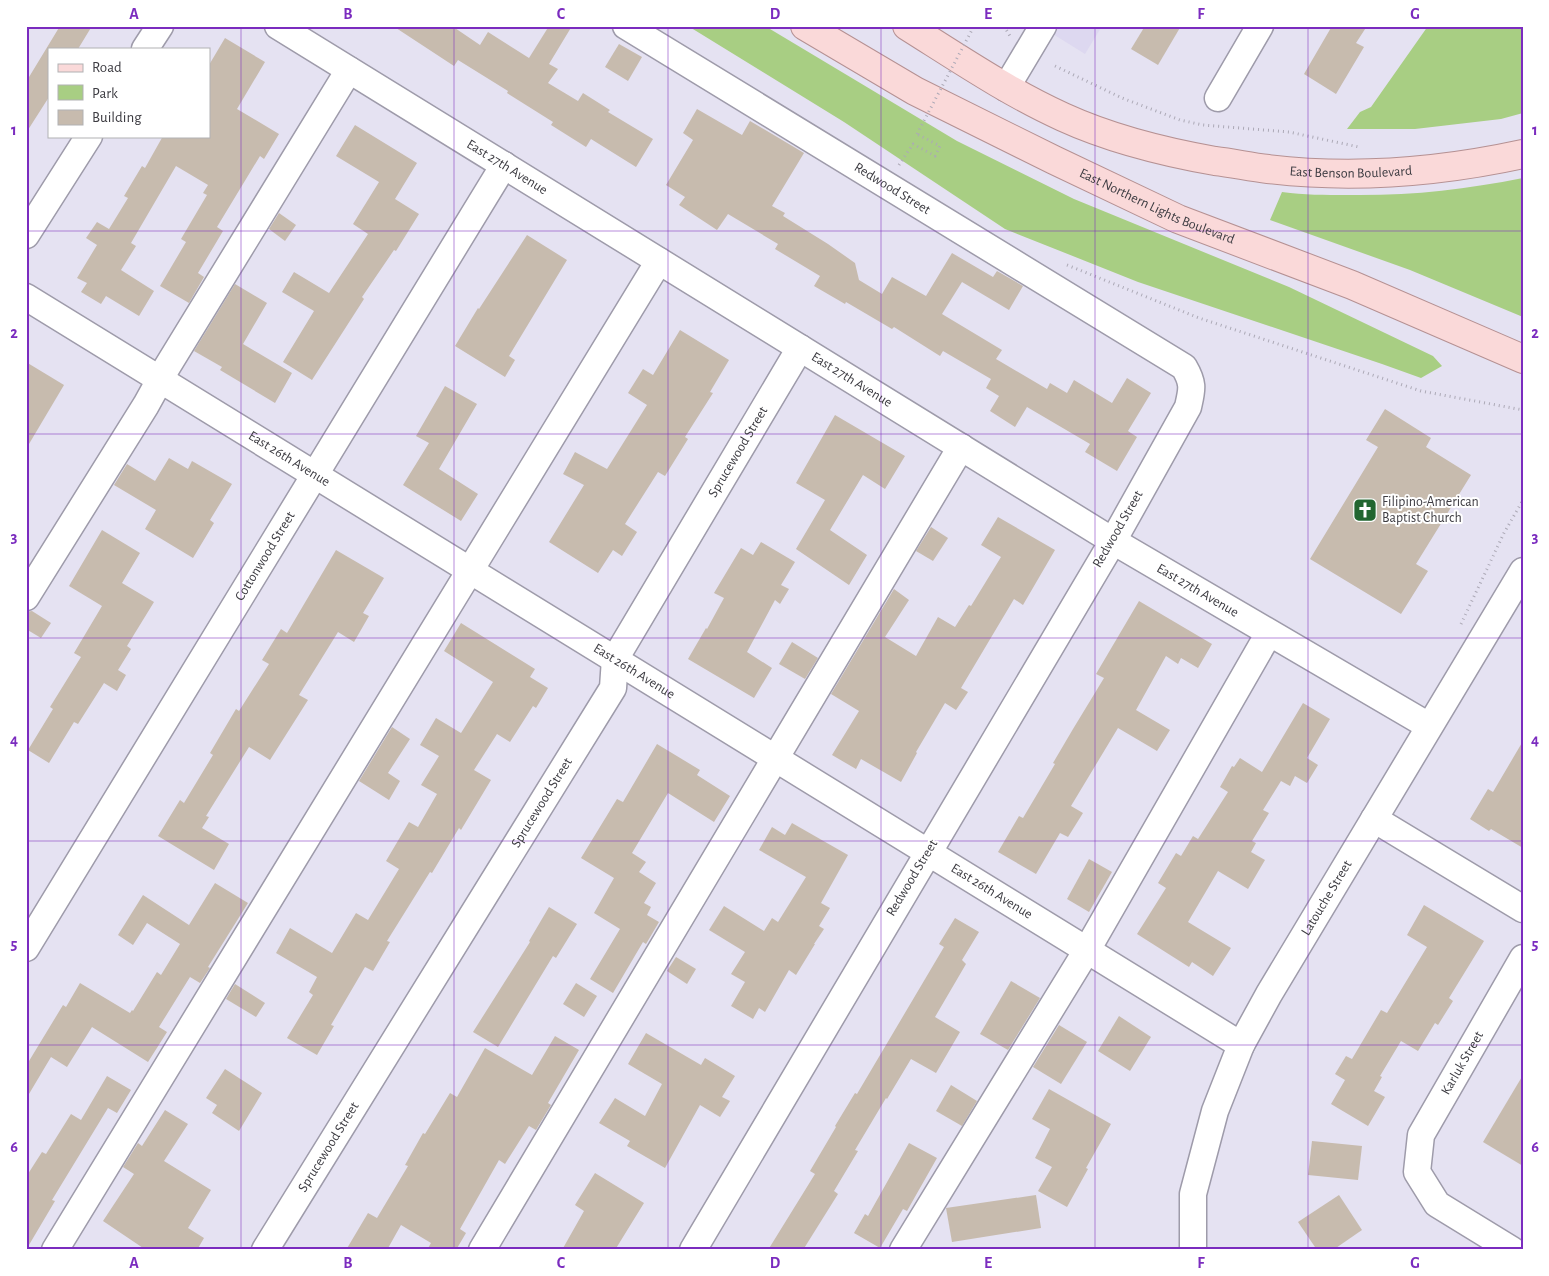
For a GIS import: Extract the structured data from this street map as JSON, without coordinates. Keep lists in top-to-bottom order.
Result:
{
  "streets": {
    "main road": ["East Benson Boulevard", "East Northern Lights Boulevard"],
    "street": [
      "East 27th Avenue",
      "Redwood Street",
      "Sprucewood Street",
      "East 26th Avenue",
      "Cottonwood Street",
      "Latouche Street",
      "Karluk Street"
    ]
  },
  "crossings": [
    ["East 27th Avenue", "Redwood Street"],
    ["East 27th Avenue", "Sprucewood Street"],
    ["East 27th Avenue", "Cottonwood Street"],
    ["East 27th Avenue", "Latouche Street"],
    ["Redwood Street", "East 26th Avenue"],
    ["Sprucewood Street", "East 26th Avenue"],
    ["East 26th Avenue", "Cottonwood Street"],
    ["East 26th Avenue", "Latouche Street"]
  ],
  "places": {
    "church": ["Filipino-American Baptist Church"]
  },
  "legend": ["Road", "Park", "Building"],
  "grid": {
    "columns": [
      "A",
      "B",
      "C",
      "D",
      "E",
      "F",
      "G"
    ],
    "rows": [
      "1",
      "2",
      "3",
      "4",
      "5",
      "6"
    ]
  }
}
